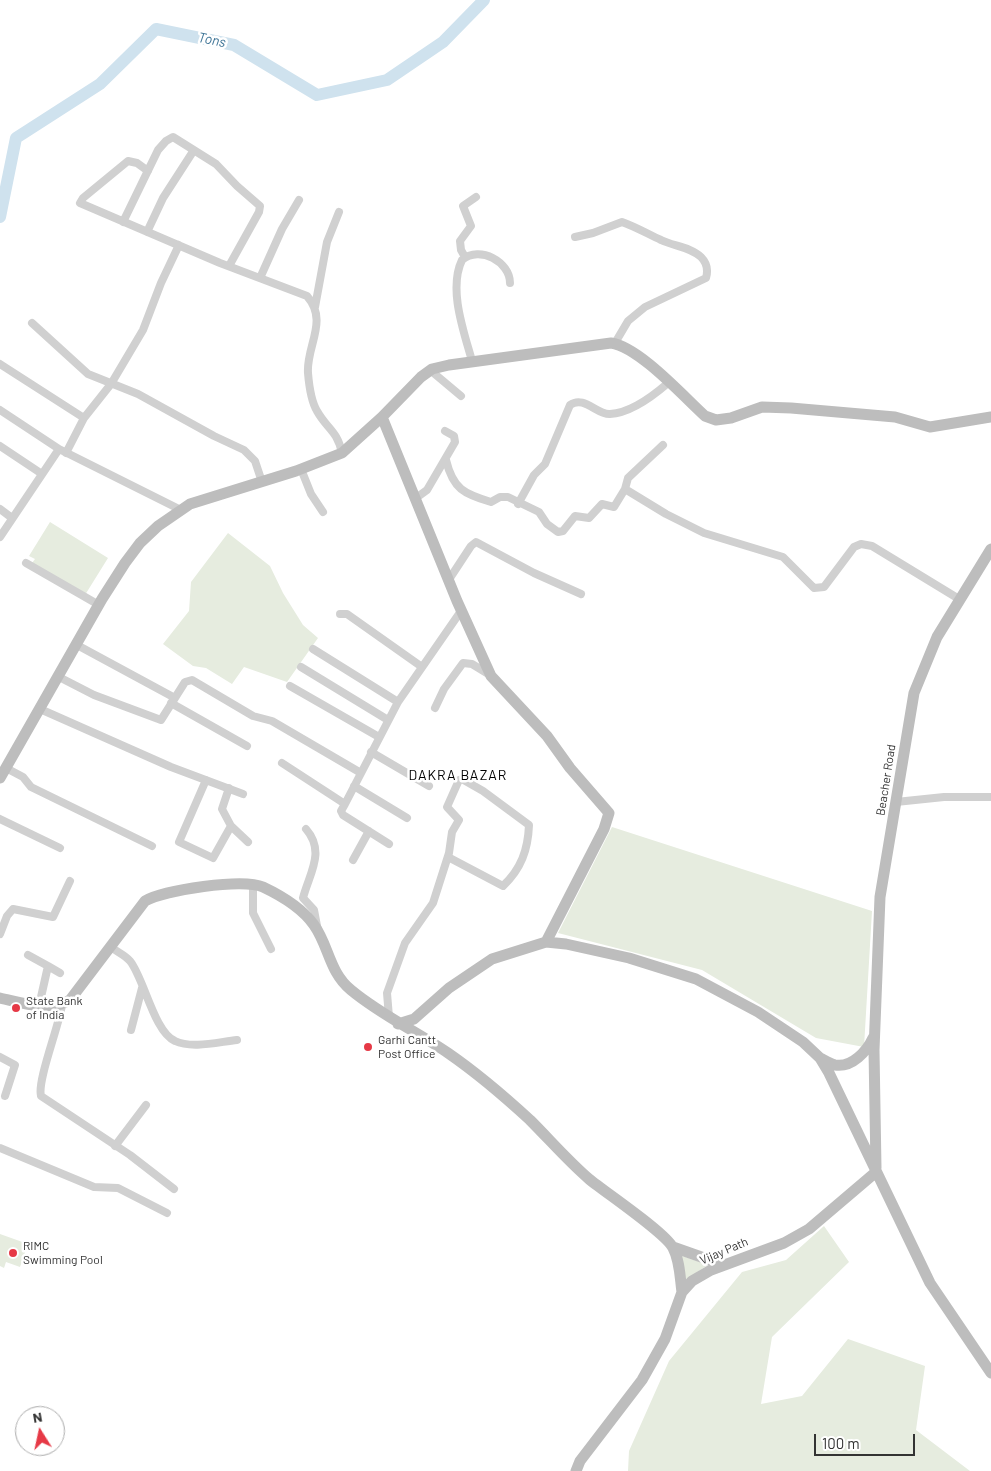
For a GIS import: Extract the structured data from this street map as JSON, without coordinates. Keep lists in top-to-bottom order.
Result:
{
  "streets": {
    "street": ["Beacher Road", "Vijay Path"]
  },
  "crossings": [
    ["Beacher Road", "Vijay Path"]
  ],
  "districts": ["DAKRA BAZAR"],
  "water": ["Tons"],
  "places": ["State Bank of India", "Garhi Cantt Post Office", "RIMC Swimming Pool"],
  "scale_bar": "100 m",
  "north": "top"
}
